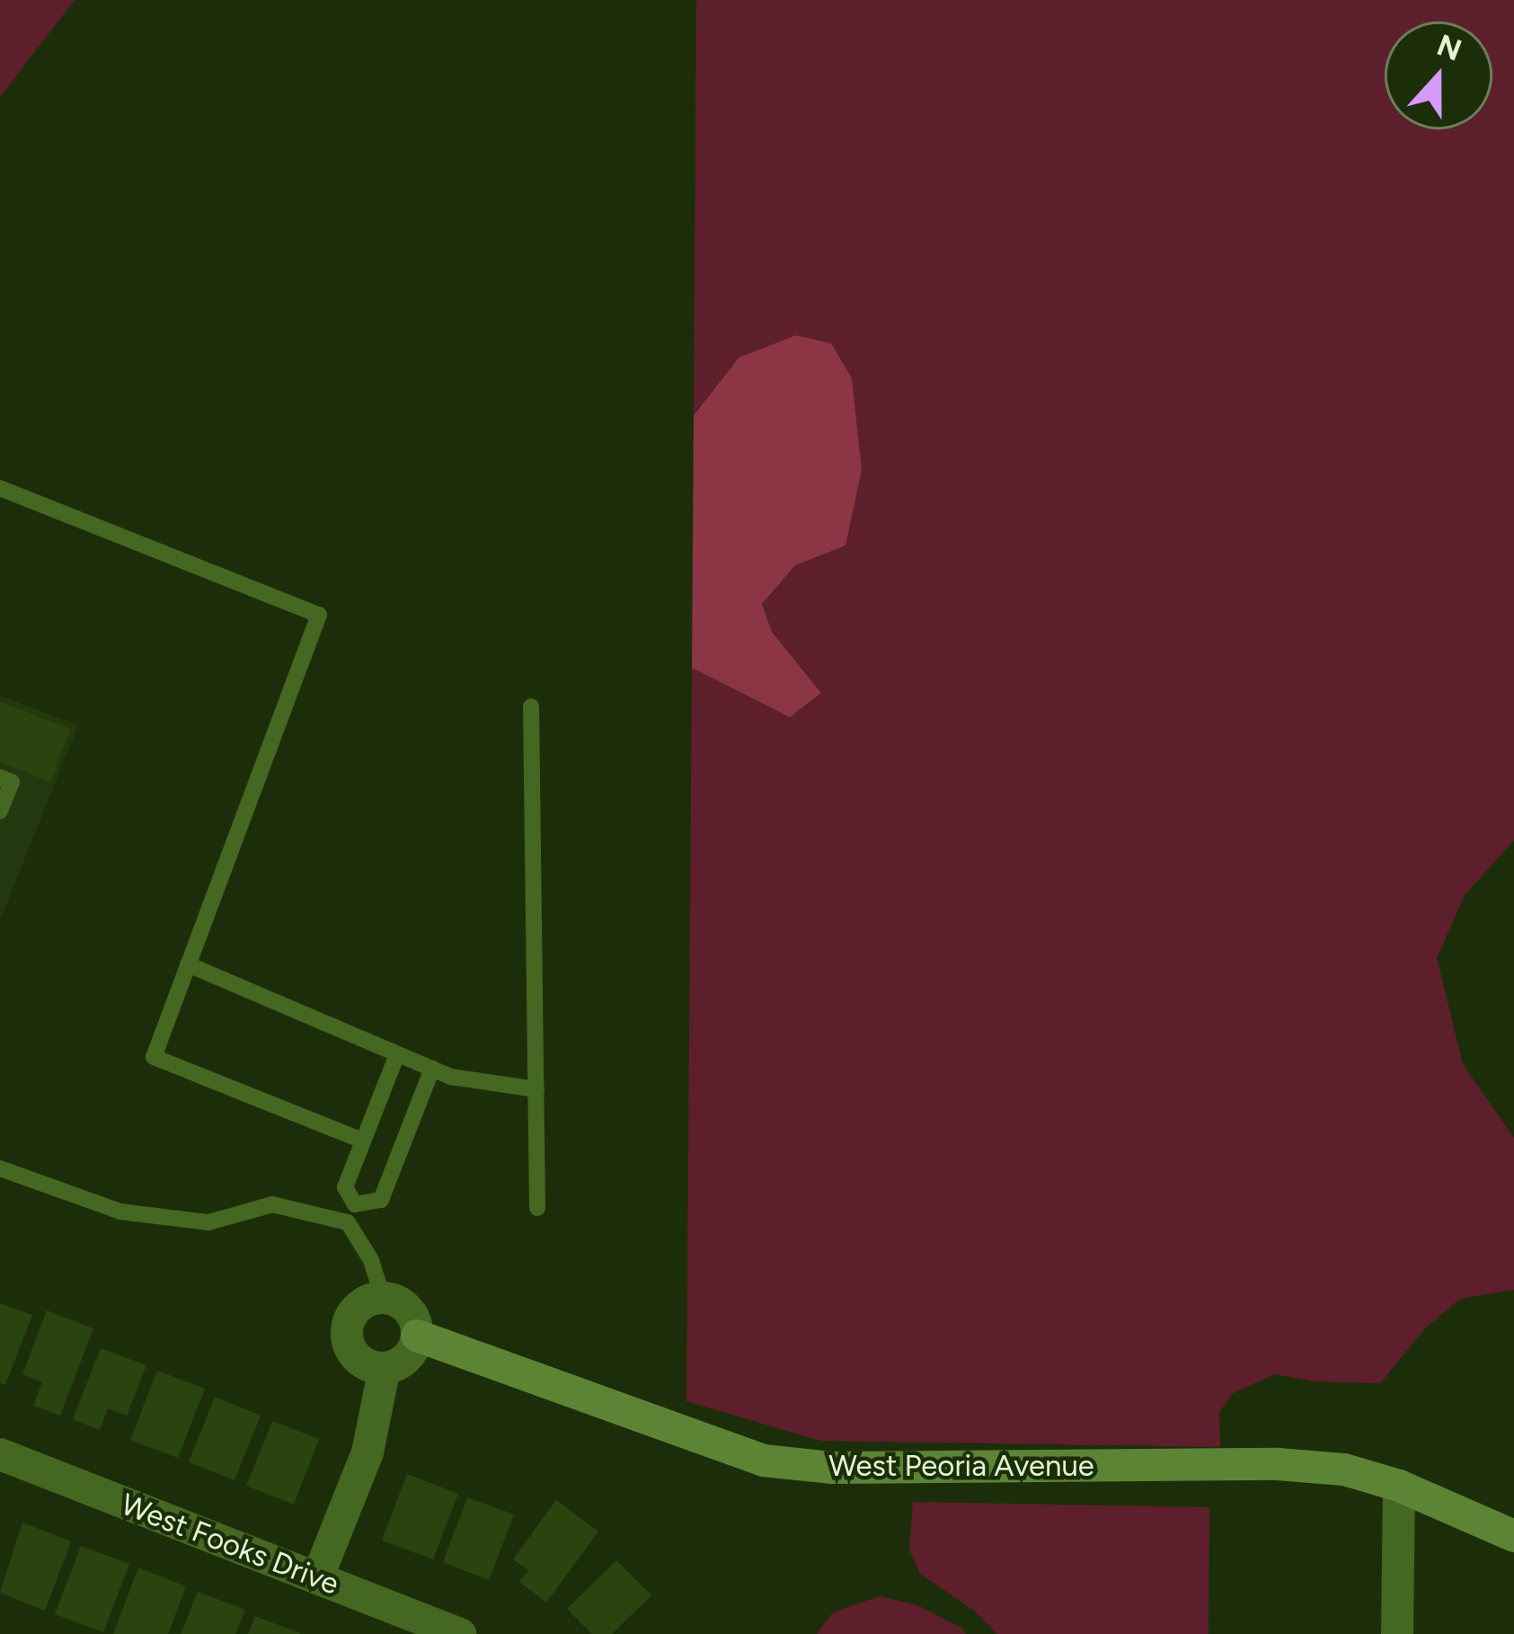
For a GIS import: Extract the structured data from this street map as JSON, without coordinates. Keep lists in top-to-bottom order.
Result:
{
  "streets": {
    "street": ["West Peoria Avenue", "West Fooks Drive"]
  },
  "north": "top"
}
